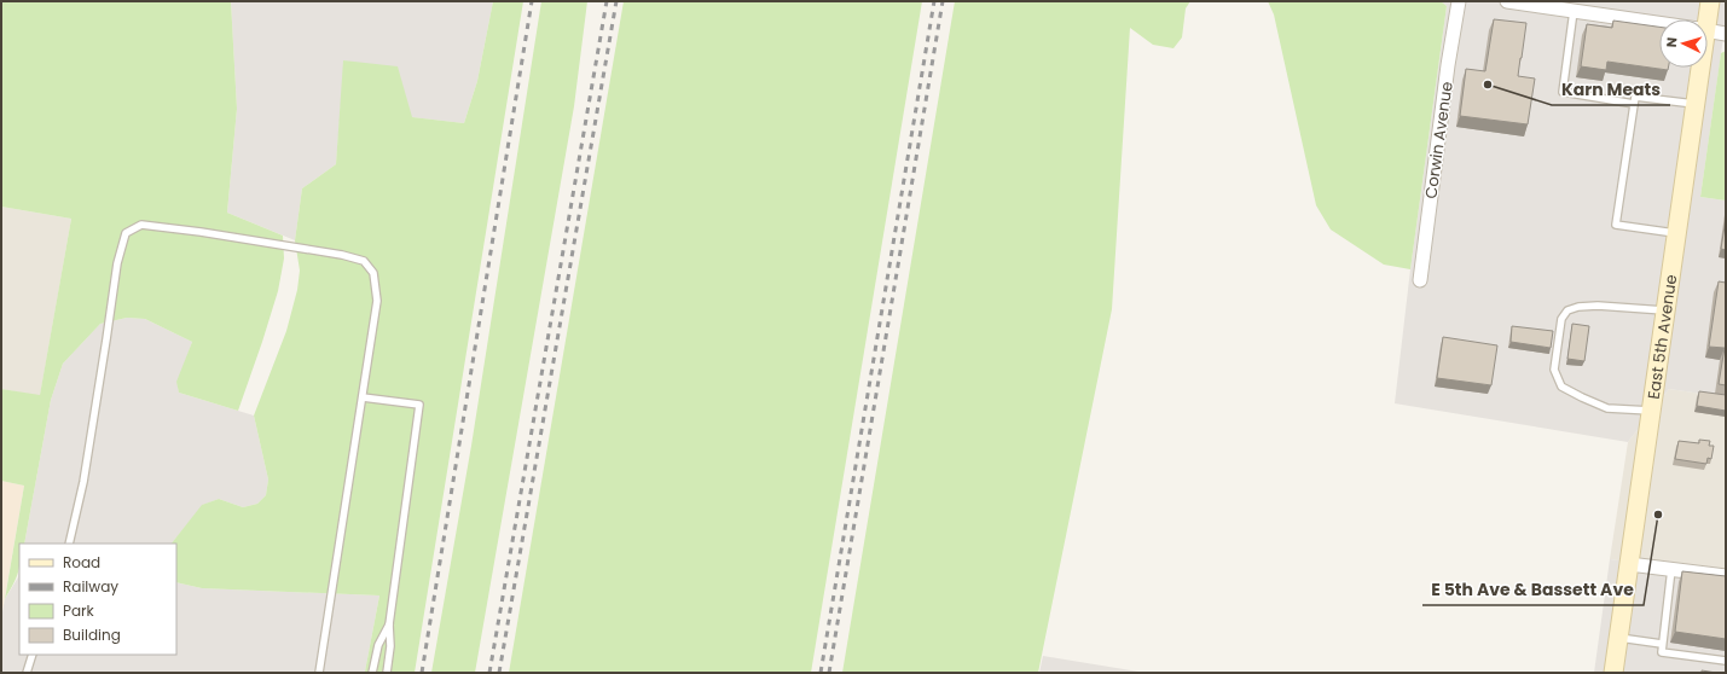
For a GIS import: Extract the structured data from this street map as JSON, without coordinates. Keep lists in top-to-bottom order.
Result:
{
  "streets": {
    "main road": ["East 5th Avenue"],
    "street": ["Corwin Avenue"]
  },
  "places": ["Karn Meats", "E 5th Ave & Bassett Ave"],
  "legend": [
    "Road",
    "Railway",
    "Park",
    "Building"
  ],
  "north": "left"
}
